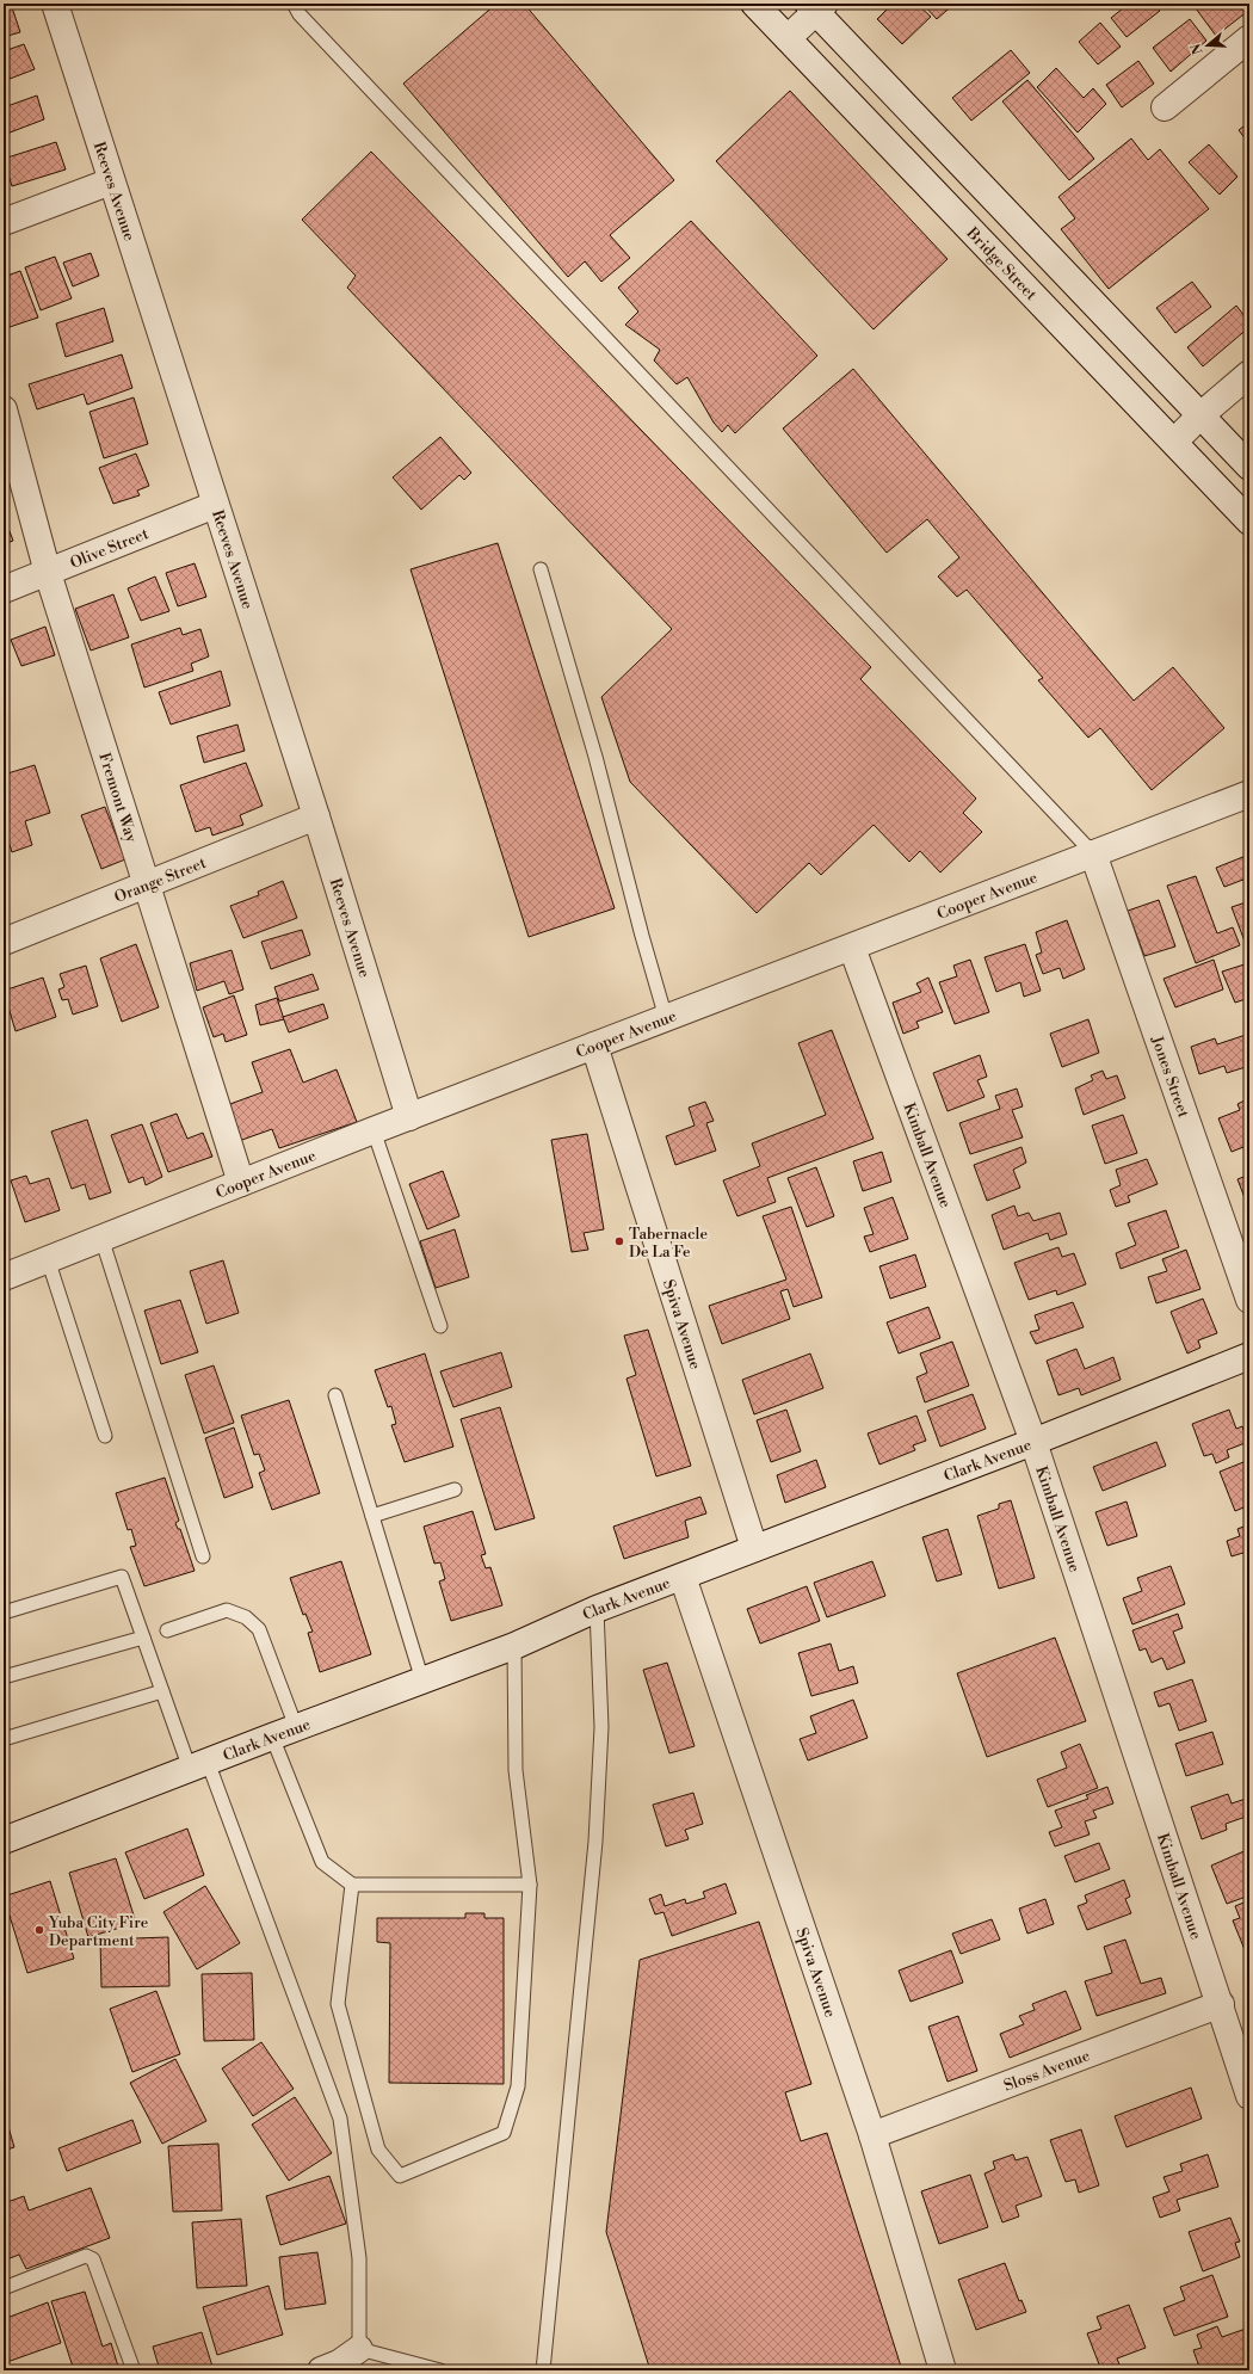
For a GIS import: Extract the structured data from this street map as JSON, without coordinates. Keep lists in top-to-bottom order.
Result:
{
  "streets": {
    "street": [
      "Reeves Avenue",
      "Bridge Street",
      "Olive Street",
      "Fremont Way",
      "Orange Street",
      "Cooper Avenue",
      "Jones Street",
      "Kimball Avenue",
      "Spiva Avenue",
      "Clark Avenue",
      "Sloss Avenue"
    ]
  },
  "crossings": [
    ["Reeves Avenue", "Olive Street"],
    ["Reeves Avenue", "Orange Street"],
    ["Reeves Avenue", "Cooper Avenue"],
    ["Olive Street", "Fremont Way"],
    ["Fremont Way", "Orange Street"],
    ["Fremont Way", "Cooper Avenue"],
    ["Cooper Avenue", "Jones Street"],
    ["Cooper Avenue", "Kimball Avenue"],
    ["Cooper Avenue", "Spiva Avenue"],
    ["Kimball Avenue", "Clark Avenue"],
    ["Kimball Avenue", "Sloss Avenue"],
    ["Spiva Avenue", "Clark Avenue"],
    ["Spiva Avenue", "Sloss Avenue"]
  ],
  "places": ["Tabernacle De La Fe", "Yuba City Fire Department"],
  "north": "left"
}
